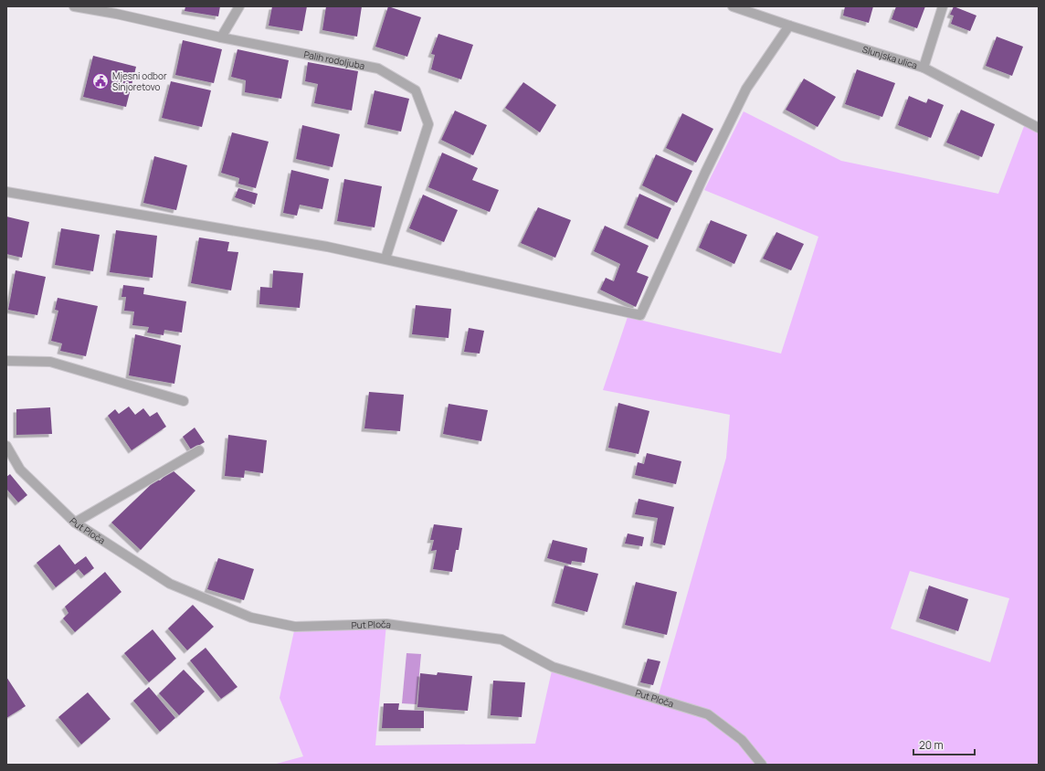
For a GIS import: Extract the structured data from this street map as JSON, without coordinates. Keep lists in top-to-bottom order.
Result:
{
  "streets": {
    "street": ["Slunjska ulica", "Palih rodoljuba", "Put Ploča"]
  },
  "places": {
    "public building": ["Mjesni odbor Sinjoretovo"]
  },
  "scale_bar": "20 m"
}
